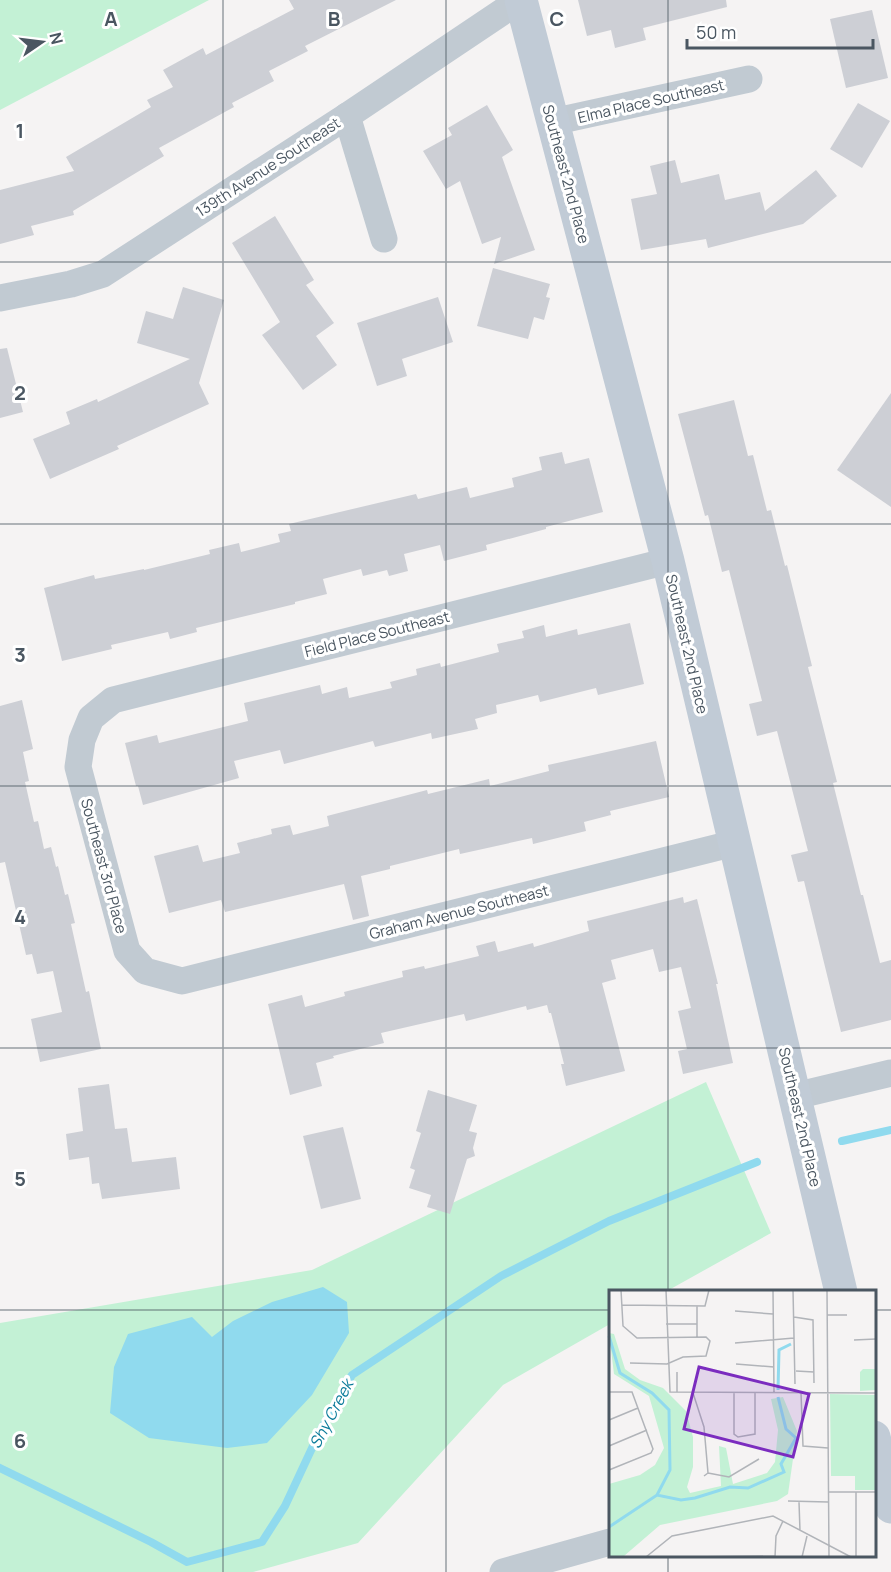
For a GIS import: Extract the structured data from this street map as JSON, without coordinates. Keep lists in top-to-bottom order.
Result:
{
  "streets": {
    "street": [
      "Elma Place Southeast",
      "139th Avenue Southeast",
      "Southeast 2nd Place",
      "Field Place Southeast",
      "Southeast 3rd Place",
      "Graham Avenue Southeast"
    ]
  },
  "crossings": [
    ["Elma Place Southeast", "Southeast 2nd Place"],
    ["139th Avenue Southeast", "Southeast 2nd Place"],
    ["Southeast 2nd Place", "Field Place Southeast"],
    ["Southeast 2nd Place", "Graham Avenue Southeast"],
    ["Field Place Southeast", "Southeast 3rd Place"],
    ["Southeast 3rd Place", "Graham Avenue Southeast"]
  ],
  "water": ["Shy Creek"],
  "scale_bar": "50 m",
  "north": "right",
  "grid": {
    "columns": ["A", "B", "C"],
    "rows": [
      "1",
      "2",
      "3",
      "4",
      "5",
      "6"
    ]
  }
}
